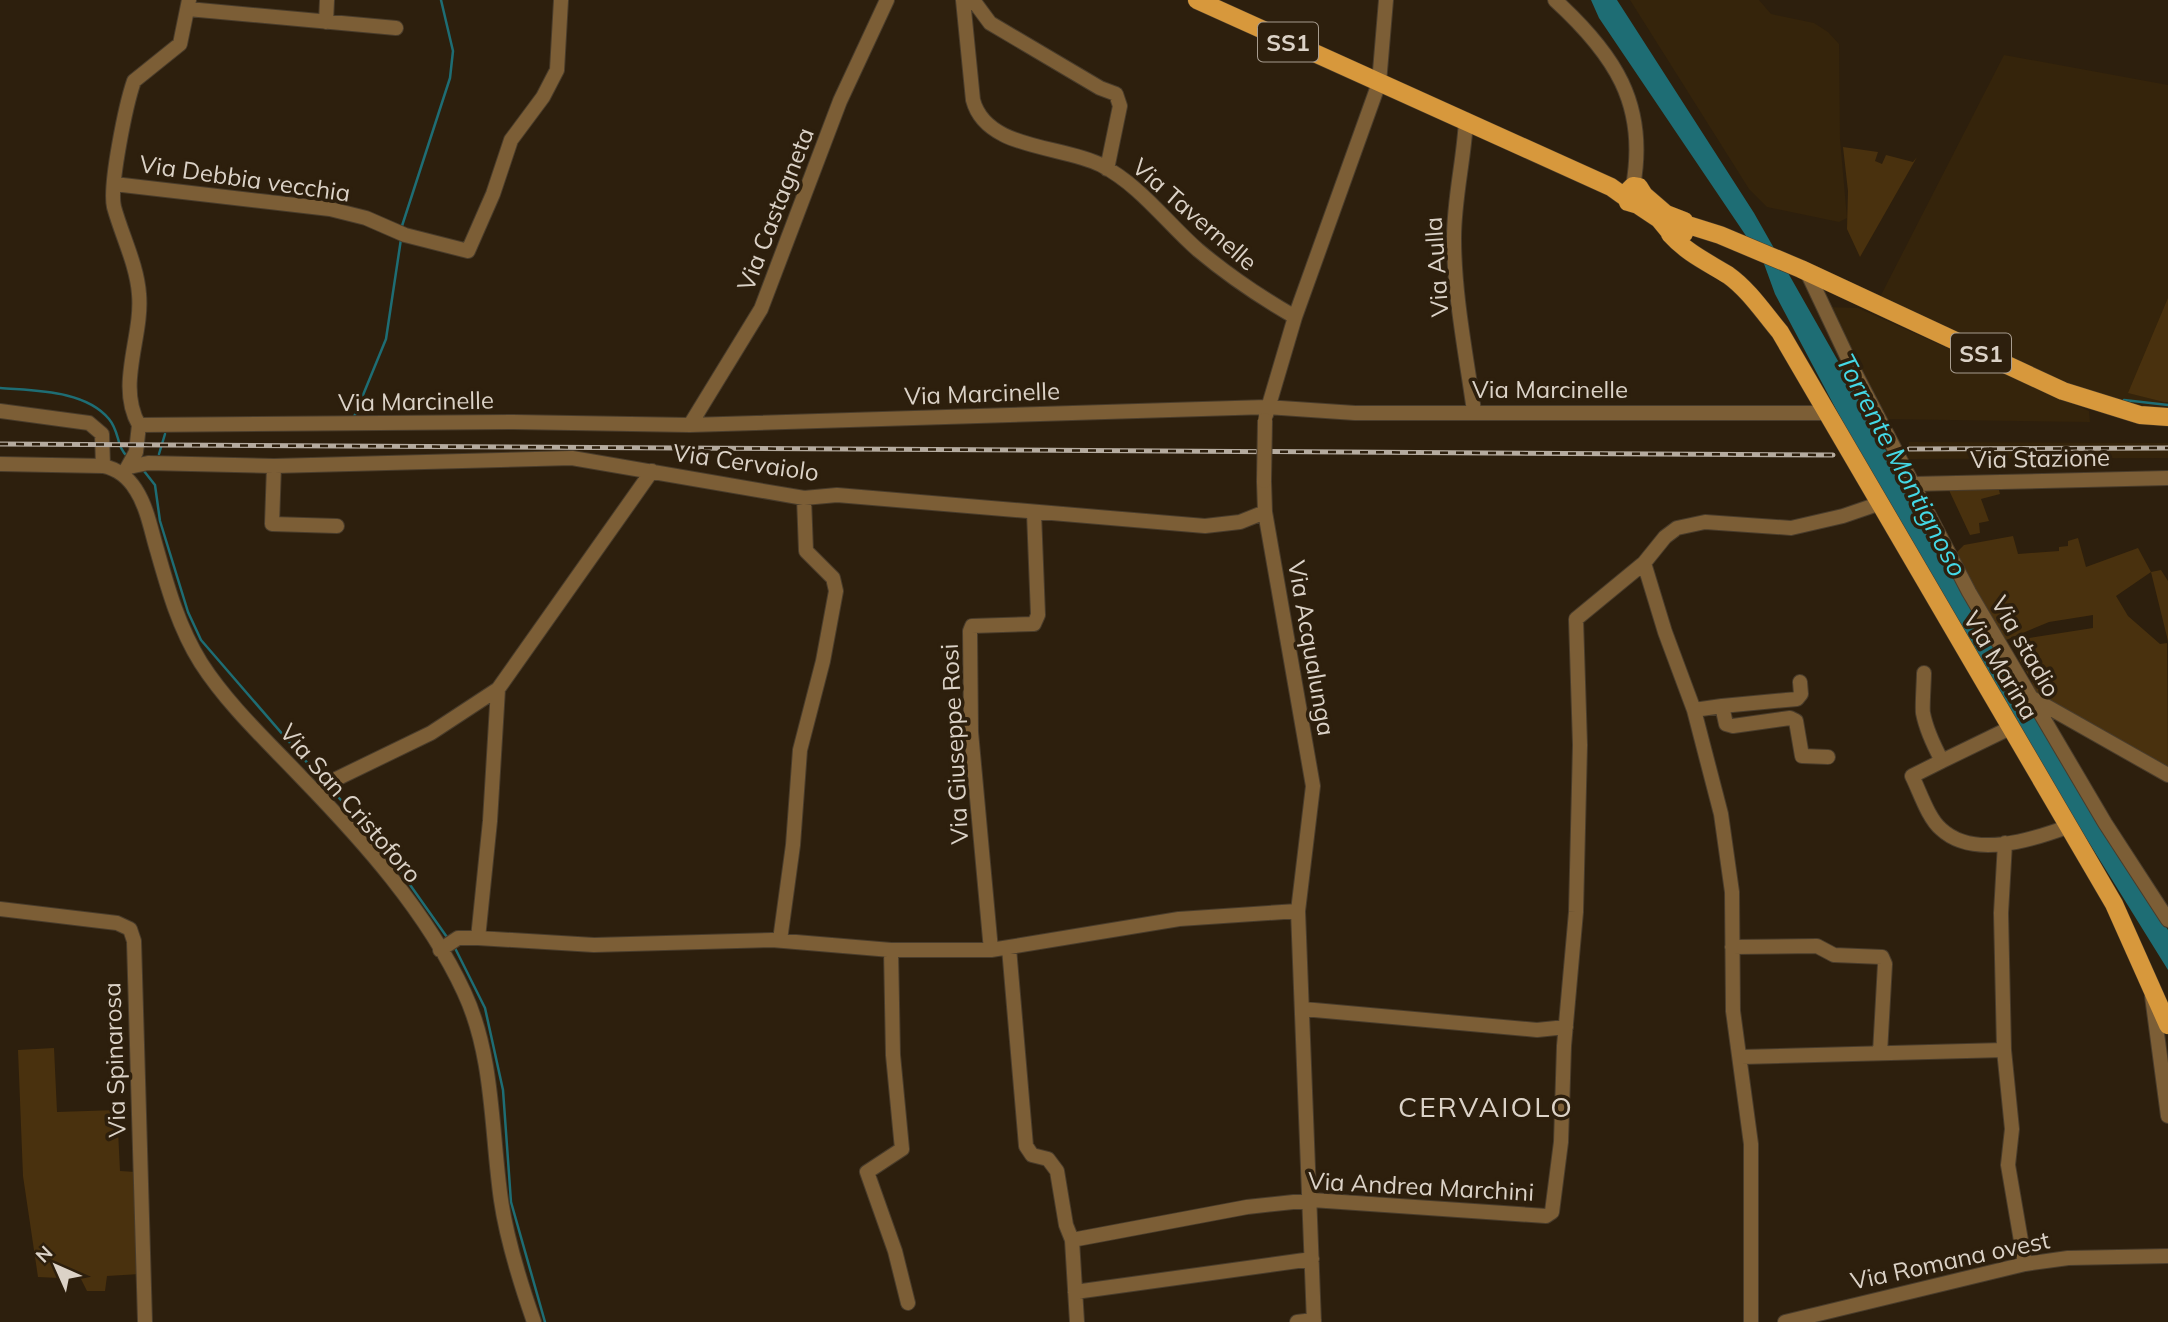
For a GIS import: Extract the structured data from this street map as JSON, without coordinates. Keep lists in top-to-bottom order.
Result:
{
  "streets": {
    "main road": ["SS1", "Via Marina"],
    "street": [
      "Via Debbia vecchia",
      "Via Castagneta",
      "Via Tavernelle",
      "Via Aulla",
      "Via Marcinelle",
      "Via Stazione",
      "Via Cervaiolo",
      "Via stadio",
      "Via Acqualunga",
      "Via Giuseppe Rosi",
      "Via San Cristoforo",
      "Via Spinarosa",
      "Via Andrea Marchini",
      "Via Romana ovest"
    ]
  },
  "crossings": [
    ["SS1", "Via Aulla"],
    ["SS1", "Via stadio"],
    ["SS1", "Via Acqualunga"],
    ["SS1", "Via Marina"],
    ["Via Castagneta", "Via Marcinelle"],
    ["Via Tavernelle", "Via Acqualunga"],
    ["Via Aulla", "Via Marcinelle"],
    ["Via Marcinelle", "Via Acqualunga"],
    ["Via Marcinelle", "Via Marina"],
    ["Via Stazione", "Via stadio"],
    ["Via Cervaiolo", "Via Acqualunga"],
    ["Via Cervaiolo", "Via Giuseppe Rosi"],
    ["Via Cervaiolo", "Via San Cristoforo"],
    ["Via Acqualunga", "Via Andrea Marchini"]
  ],
  "districts": ["CERVAIOLO"],
  "water": ["Torrente Montignoso"],
  "north": "top left"
}
